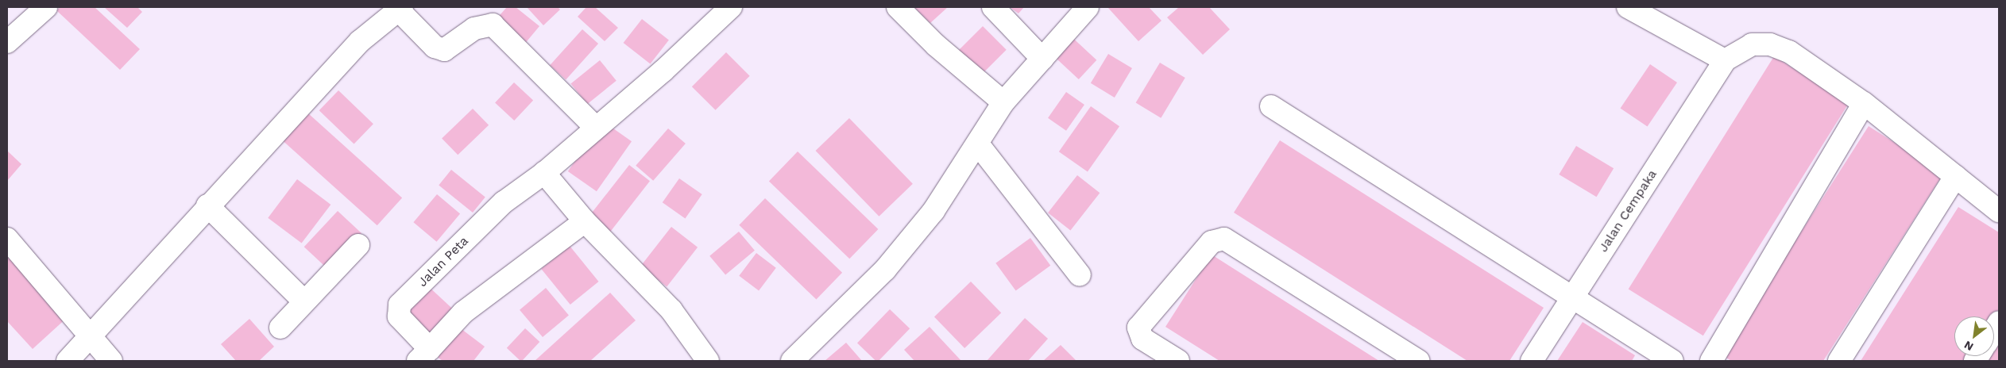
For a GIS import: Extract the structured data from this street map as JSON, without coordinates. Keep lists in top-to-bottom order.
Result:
{
  "streets": {
    "street": ["Jalan Cempaka", "Jalan Peta"]
  },
  "north": "bottom left"
}
